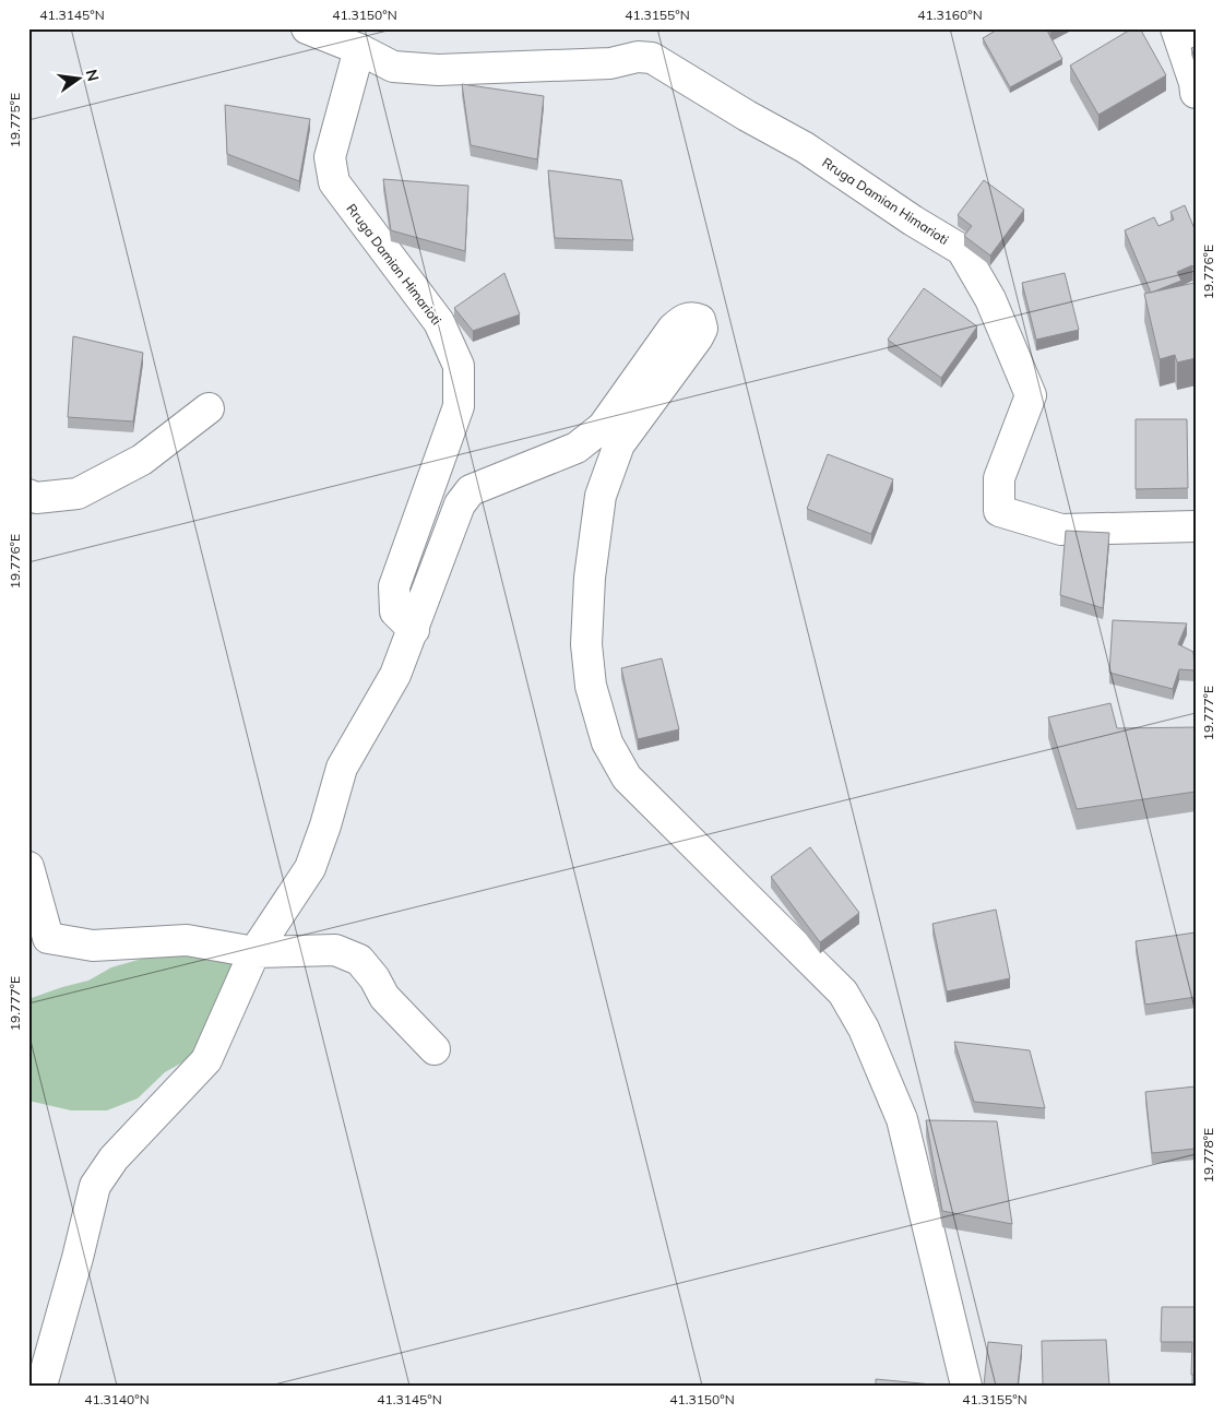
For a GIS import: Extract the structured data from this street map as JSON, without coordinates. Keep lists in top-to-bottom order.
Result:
{
  "streets": {
    "street": ["Rruga Damian Himarioti"]
  },
  "north": "right",
  "coordinates": [
    "41.3145°N",
    "41.3150°N",
    "41.3155°N",
    "41.3160°N",
    "19.775°E",
    "19.776°E",
    "19.777°E",
    "19.778°E",
    "41.3140°N"
  ]
}
